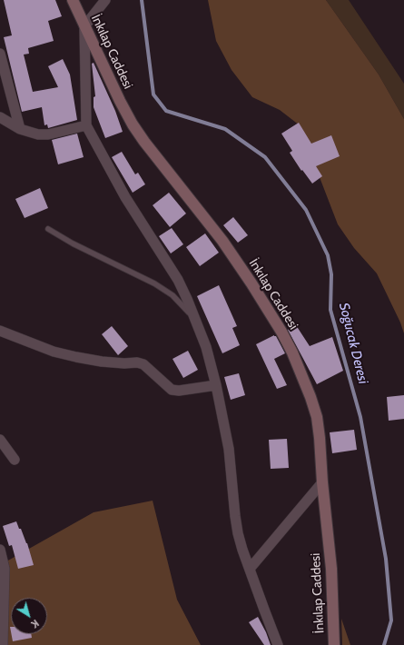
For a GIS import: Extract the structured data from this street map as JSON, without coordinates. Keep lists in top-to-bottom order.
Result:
{
  "streets": {
    "street": ["İnkılap Caddesi"]
  },
  "water": ["Soğucak Deresi"],
  "north": "bottom right"
}
